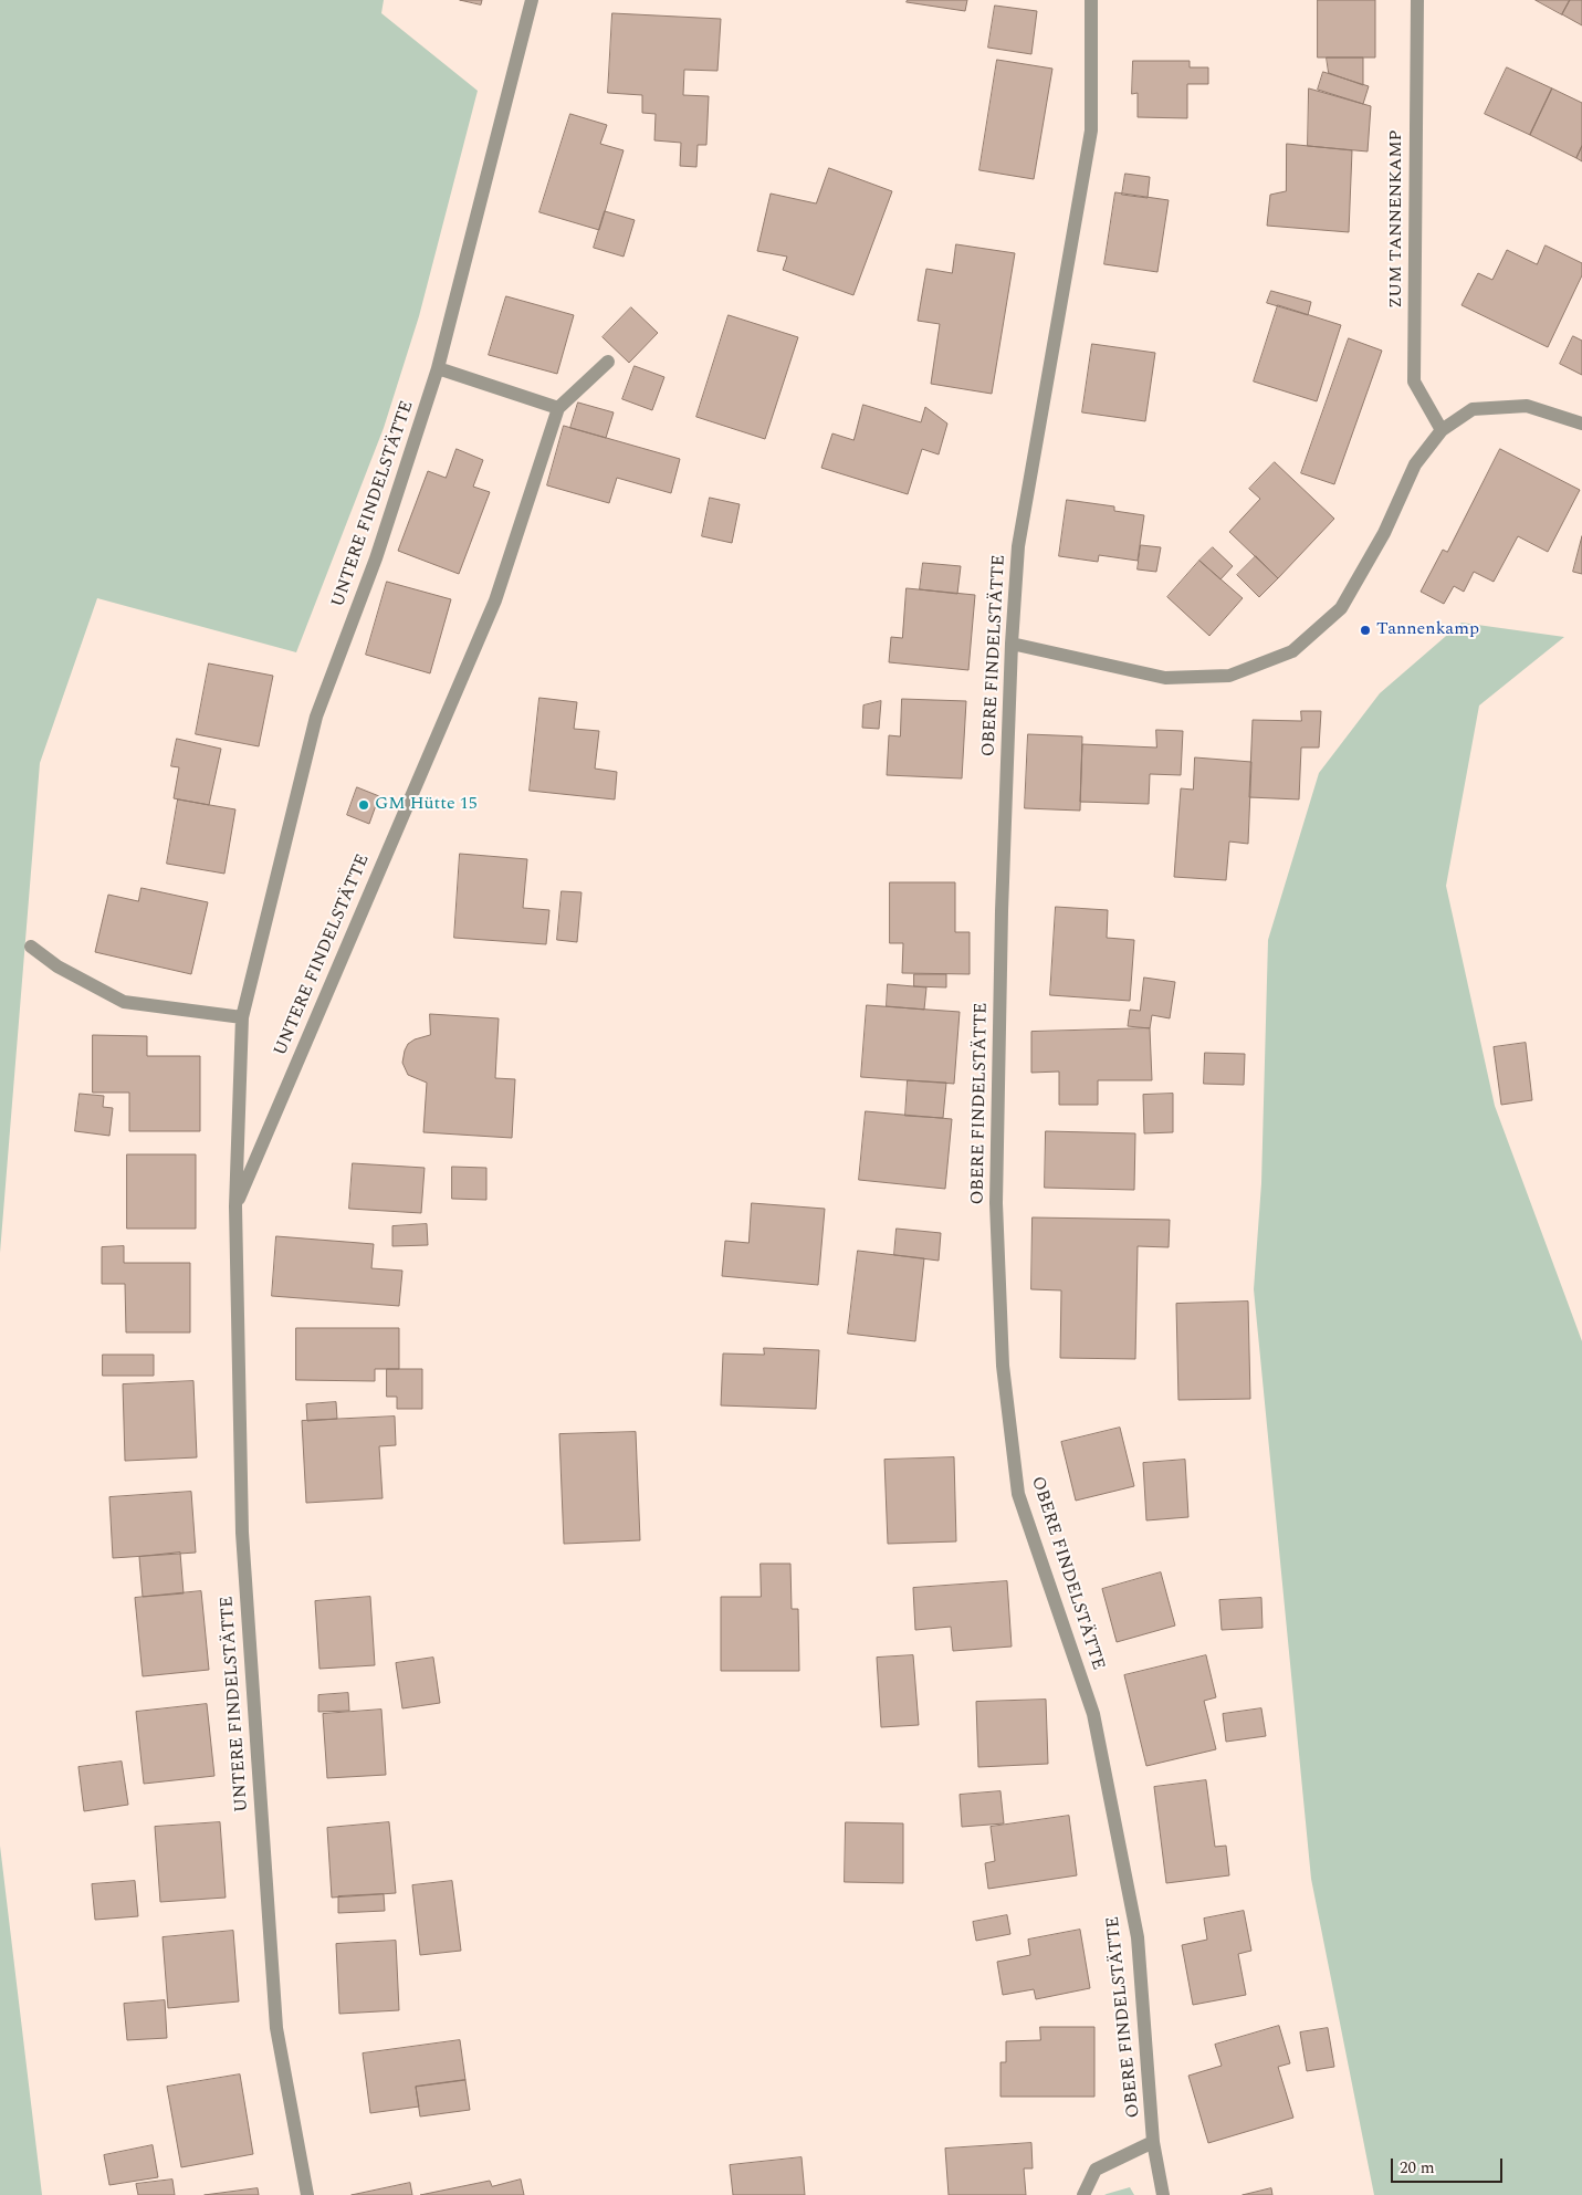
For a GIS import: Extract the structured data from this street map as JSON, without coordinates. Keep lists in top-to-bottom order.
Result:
{
  "streets": {
    "street": ["ZUM TANNENKAMP", "UNTERE FINDELSTÄTTE", "OBERE FINDELSTÄTTE"]
  },
  "places": ["Tannenkamp", "GM Hütte 15"],
  "scale_bar": "20 m"
}
